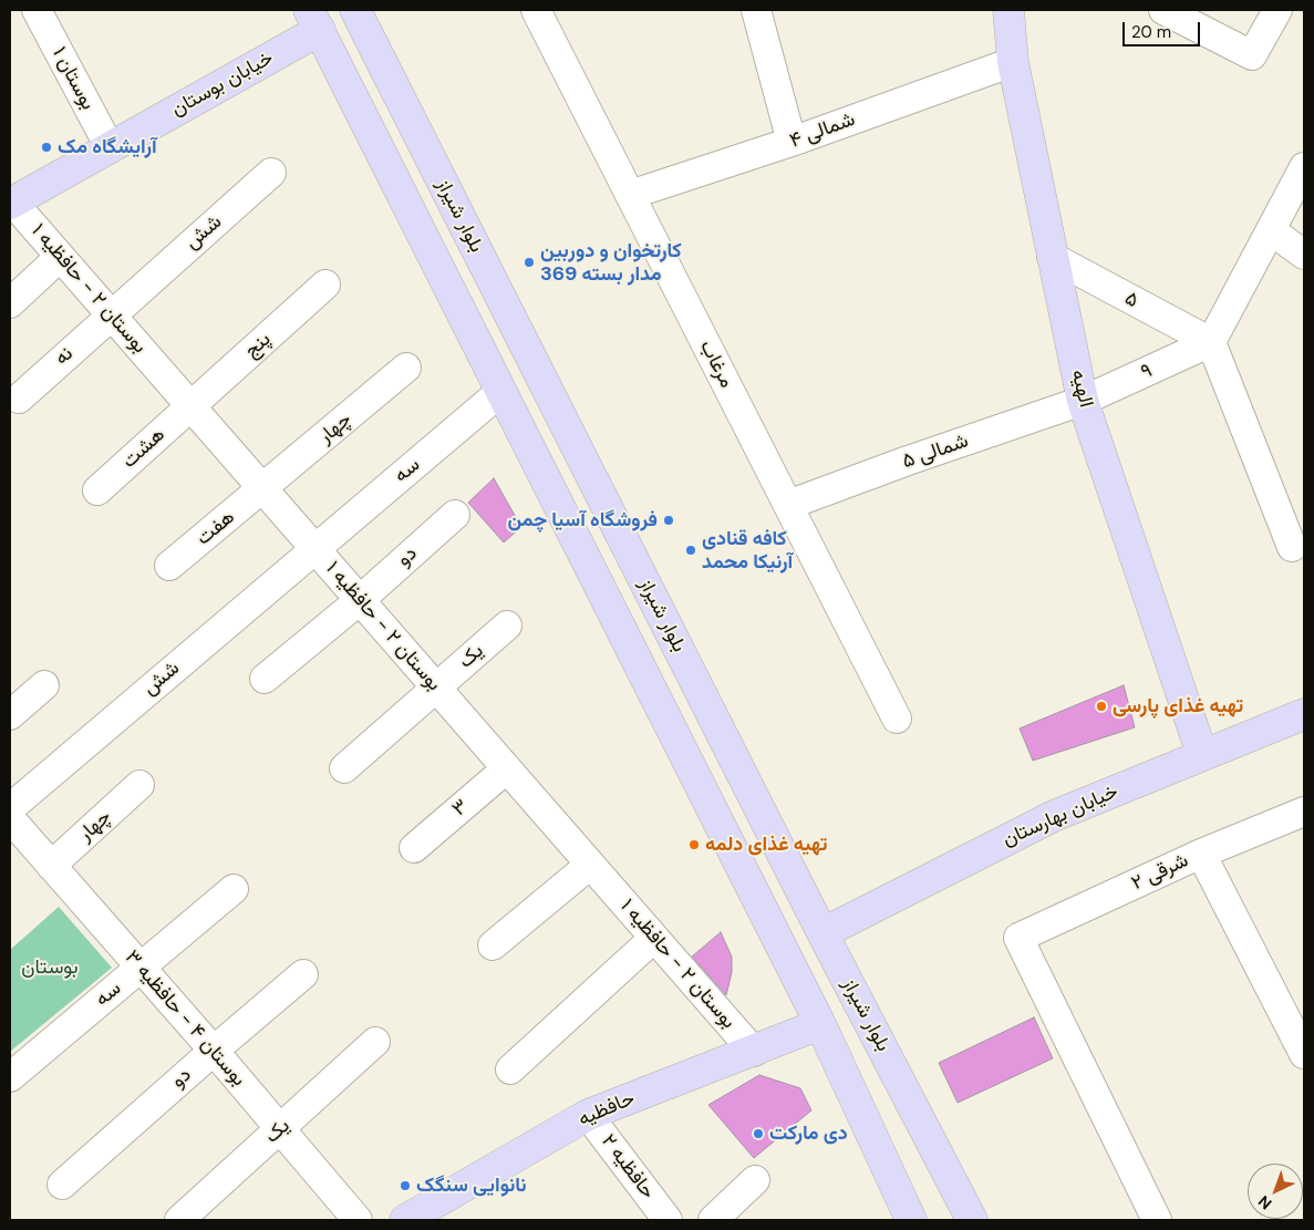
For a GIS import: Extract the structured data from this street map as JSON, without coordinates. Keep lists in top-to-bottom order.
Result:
{
  "streets": {
    "main road": [
      "خیابان بوستان",
      "بلوار شیراز",
      "الهیه",
      "خیابان بهارستان",
      "حافظیه"
    ],
    "street": [
      "بوستان ۱",
      "۴ شمالی",
      "شش",
      "بوستان ۲ - حافظیه ۱",
      "۵",
      "پنج",
      "نه",
      "مرغاب",
      "۹",
      "چهار",
      "هشت",
      "۵ شمالی",
      "سه",
      "هفت",
      "دو",
      "یک",
      "۳",
      "۲ شرقی",
      "بوستان ۴ - حافظیه ۳",
      "حافظیه ۲"
    ]
  },
  "crossings": [
    ["بوستان ۱", "خیابان بوستان"],
    ["خیابان بوستان", "بوستان ۲ - حافظیه ۱"],
    ["۴ شمالی", "مرغاب"],
    ["۴ شمالی", "الهیه"],
    ["بلوار شیراز", "خیابان بهارستان"],
    ["شش", "بوستان ۲ - حافظیه ۱"],
    ["شش", "نه"],
    ["شش", "سه"],
    ["بوستان ۲ - حافظیه ۱", "پنج"],
    ["بوستان ۲ - حافظیه ۱", "نه"],
    ["بوستان ۲ - حافظیه ۱", "چهار"],
    ["بوستان ۲ - حافظیه ۱", "هشت"],
    ["بوستان ۲ - حافظیه ۱", "سه"],
    ["بوستان ۲ - حافظیه ۱", "هفت"],
    ["بوستان ۲ - حافظیه ۱", "دو"],
    ["بوستان ۲ - حافظیه ۱", "یک"],
    ["بوستان ۲ - حافظیه ۱", "۳"],
    ["بوستان ۲ - حافظیه ۱", "حافظیه"],
    ["۵", "۹"],
    ["۵", "الهیه"],
    ["پنج", "هشت"],
    ["مرغاب", "۵ شمالی"],
    ["۹", "الهیه"],
    ["۹", "۵ شمالی"],
    ["الهیه", "۵ شمالی"],
    ["الهیه", "خیابان بهارستان"],
    ["چهار", "هفت"],
    ["چهار", "بوستان ۴ - حافظیه ۳"],
    ["سه", "بوستان ۴ - حافظیه ۳"],
    ["دو", "بوستان ۴ - حافظیه ۳"],
    ["یک", "بوستان ۴ - حافظیه ۳"],
    ["حافظیه", "حافظیه ۲"]
  ],
  "parks": ["بوستان"],
  "places": [
    "آرایشگاه مک",
    "کارتخوان و دوربین مدار بسته 369",
    "فروشگاه آسیا چمن",
    "کافه قنادی آرنیکا محمد",
    "تهیه غذای پارسی",
    "تهیه غذای دلمه",
    "دی مارکت",
    "نانوایی سنگک"
  ],
  "scale_bar": "20 m",
  "north": "bottom left"
}
